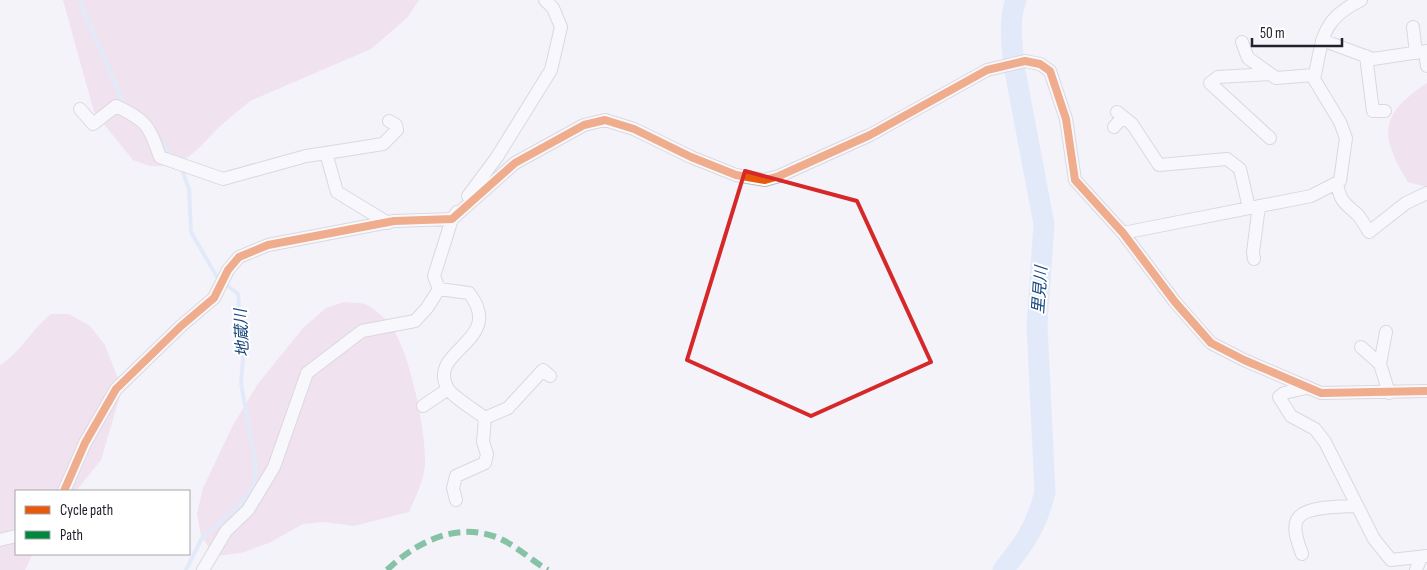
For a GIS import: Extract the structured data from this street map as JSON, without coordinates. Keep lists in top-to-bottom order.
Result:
{
  "water": ["里見川", "地蔵川"],
  "legend": ["Cycle path", "Path"],
  "scale_bar": "50 m"
}
